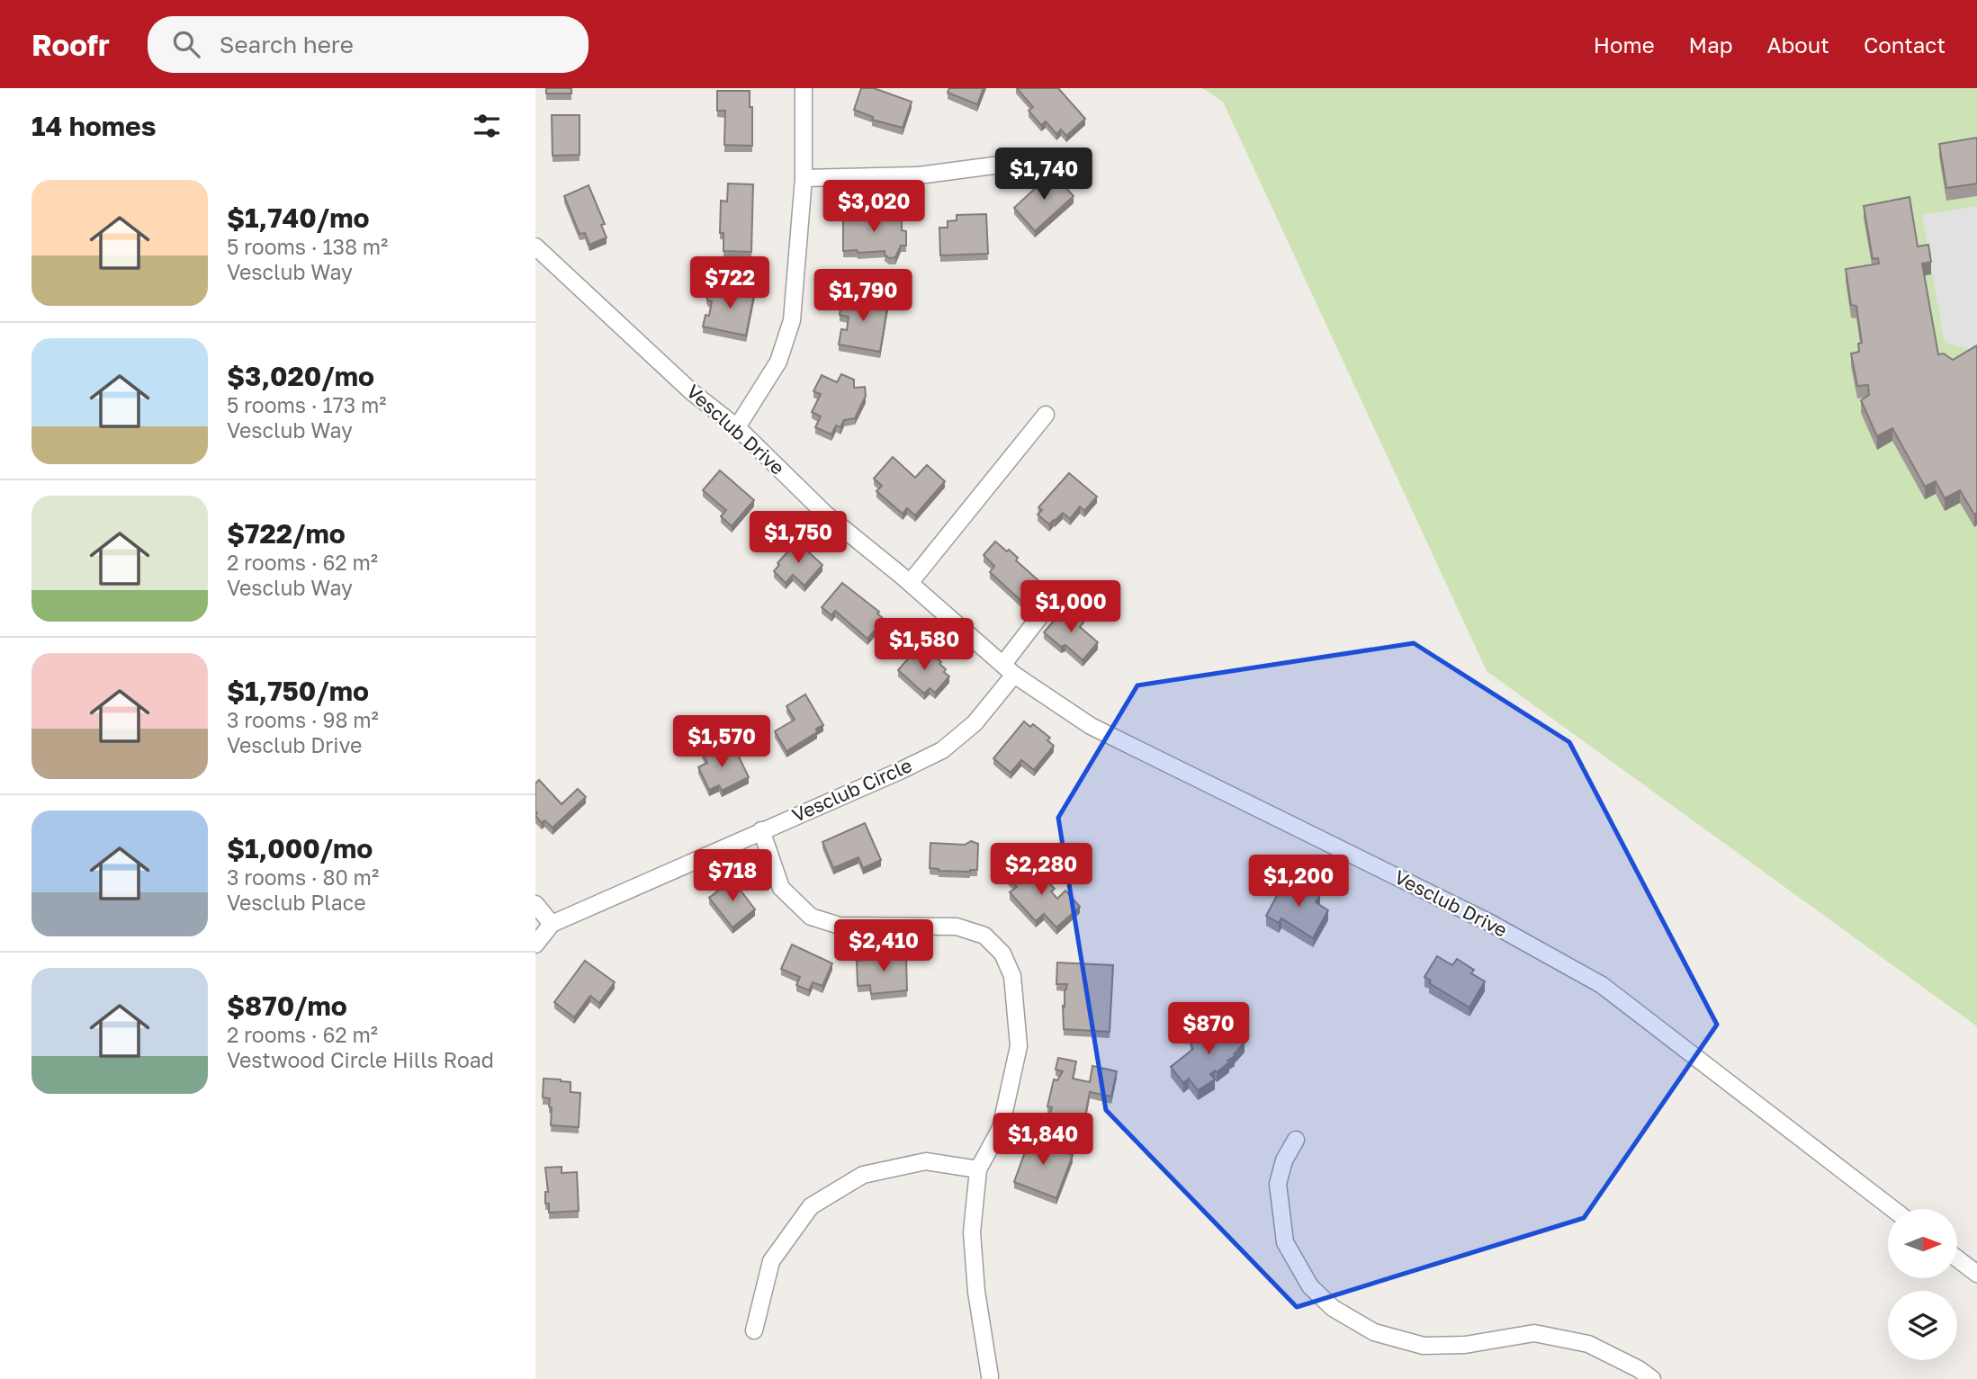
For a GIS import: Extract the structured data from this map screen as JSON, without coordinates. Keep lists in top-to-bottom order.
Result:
{
  "streets": {
    "street": ["Vesclub Drive", "Vesclub Circle"]
  },
  "crossings": [
    ["Vesclub Drive", "Vesclub Circle"]
  ],
  "north": "right",
  "page": {
    "header": "Roofr",
    "search": "Search here",
    "nav": [
      "Home",
      "Map",
      "About",
      "Contact"
    ],
    "heading": "14 homes",
    "price": [
      "$1,740",
      "$3,020",
      "$722",
      "$1,790",
      "$1,750",
      "$1,000",
      "$1,580",
      "$1,570",
      "$2,280",
      "$718",
      "$1,200",
      "$2,410",
      "$870",
      "$1,840"
    ],
    "list": [
      {
        "name": "$1,740/mo",
        "note": "5 rooms · 138 m² · Vesclub Way"
      },
      {
        "name": "$3,020/mo",
        "note": "5 rooms · 173 m² · Vesclub Way"
      },
      {
        "name": "$722/mo",
        "note": "2 rooms · 62 m² · Vesclub Way"
      },
      {
        "name": "$1,750/mo",
        "note": "3 rooms · 98 m² · Vesclub Drive"
      },
      {
        "name": "$1,000/mo",
        "note": "3 rooms · 80 m² · Vesclub Place"
      },
      {
        "name": "$870/mo",
        "note": "2 rooms · 62 m² · Vestwood Circle Hills Road"
      }
    ]
  }
}
